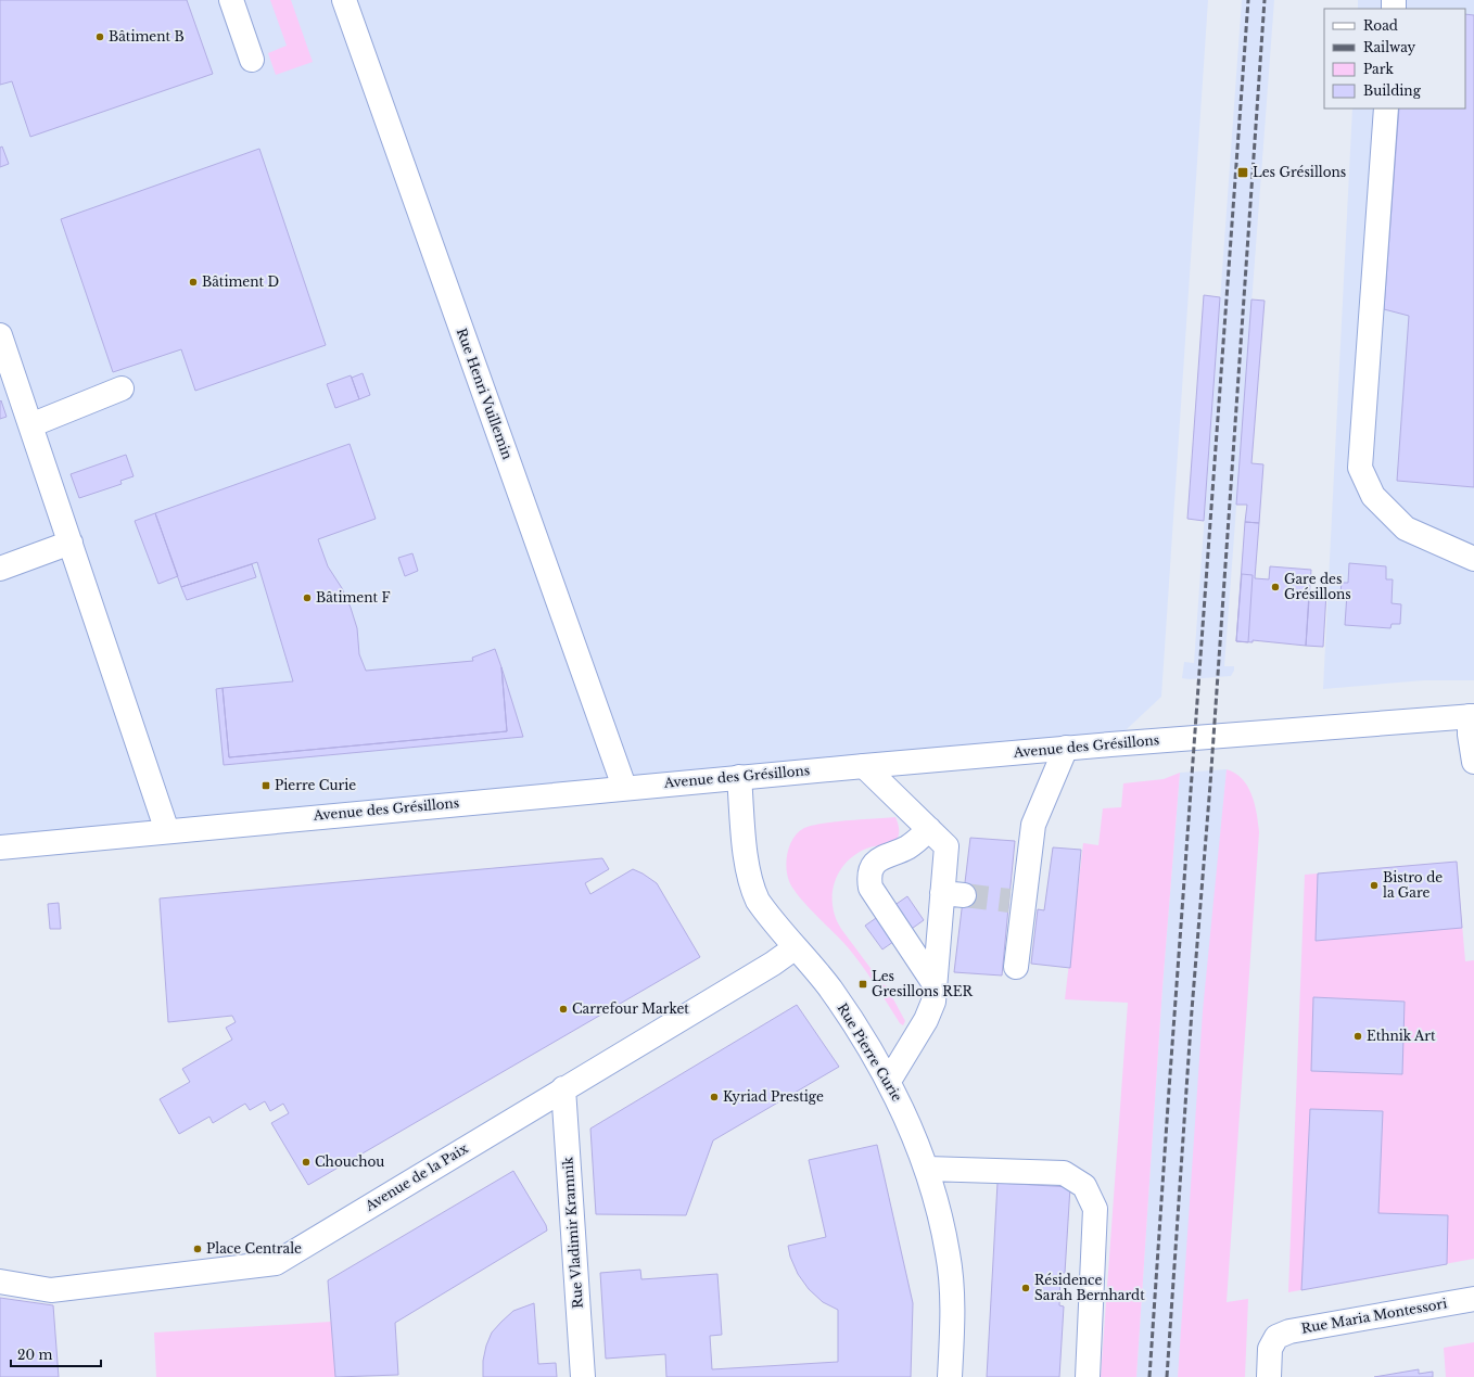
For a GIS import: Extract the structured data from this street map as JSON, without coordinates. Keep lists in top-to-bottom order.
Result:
{
  "streets": {
    "street": [
      "Rue Henri Vuillemin",
      "Avenue des Grésillons",
      "Rue Pierre Curie",
      "Avenue de la Paix",
      "Rue Vladimir Kramnik",
      "Rue Maria Montessori"
    ]
  },
  "crossings": [
    ["Rue Henri Vuillemin", "Avenue des Grésillons"],
    ["Avenue des Grésillons", "Rue Pierre Curie"],
    ["Rue Pierre Curie", "Avenue de la Paix"],
    ["Avenue de la Paix", "Rue Vladimir Kramnik"]
  ],
  "places": {
    "other": [
      "Bâtiment B",
      "Bâtiment D",
      "Gare des Grésillons",
      "Bâtiment F",
      "Bistro de la Gare",
      "Carrefour Market",
      "Ethnik Art",
      "Kyriad Prestige",
      "Chouchou",
      "Place Centrale",
      "Résidence Sarah Bernhardt"
    ],
    "transit": ["Les Grésillons", "Pierre Curie", "Les Gresillons RER"]
  },
  "legend": [
    "Road",
    "Railway",
    "Park",
    "Building"
  ],
  "scale_bar": "20 m"
}
